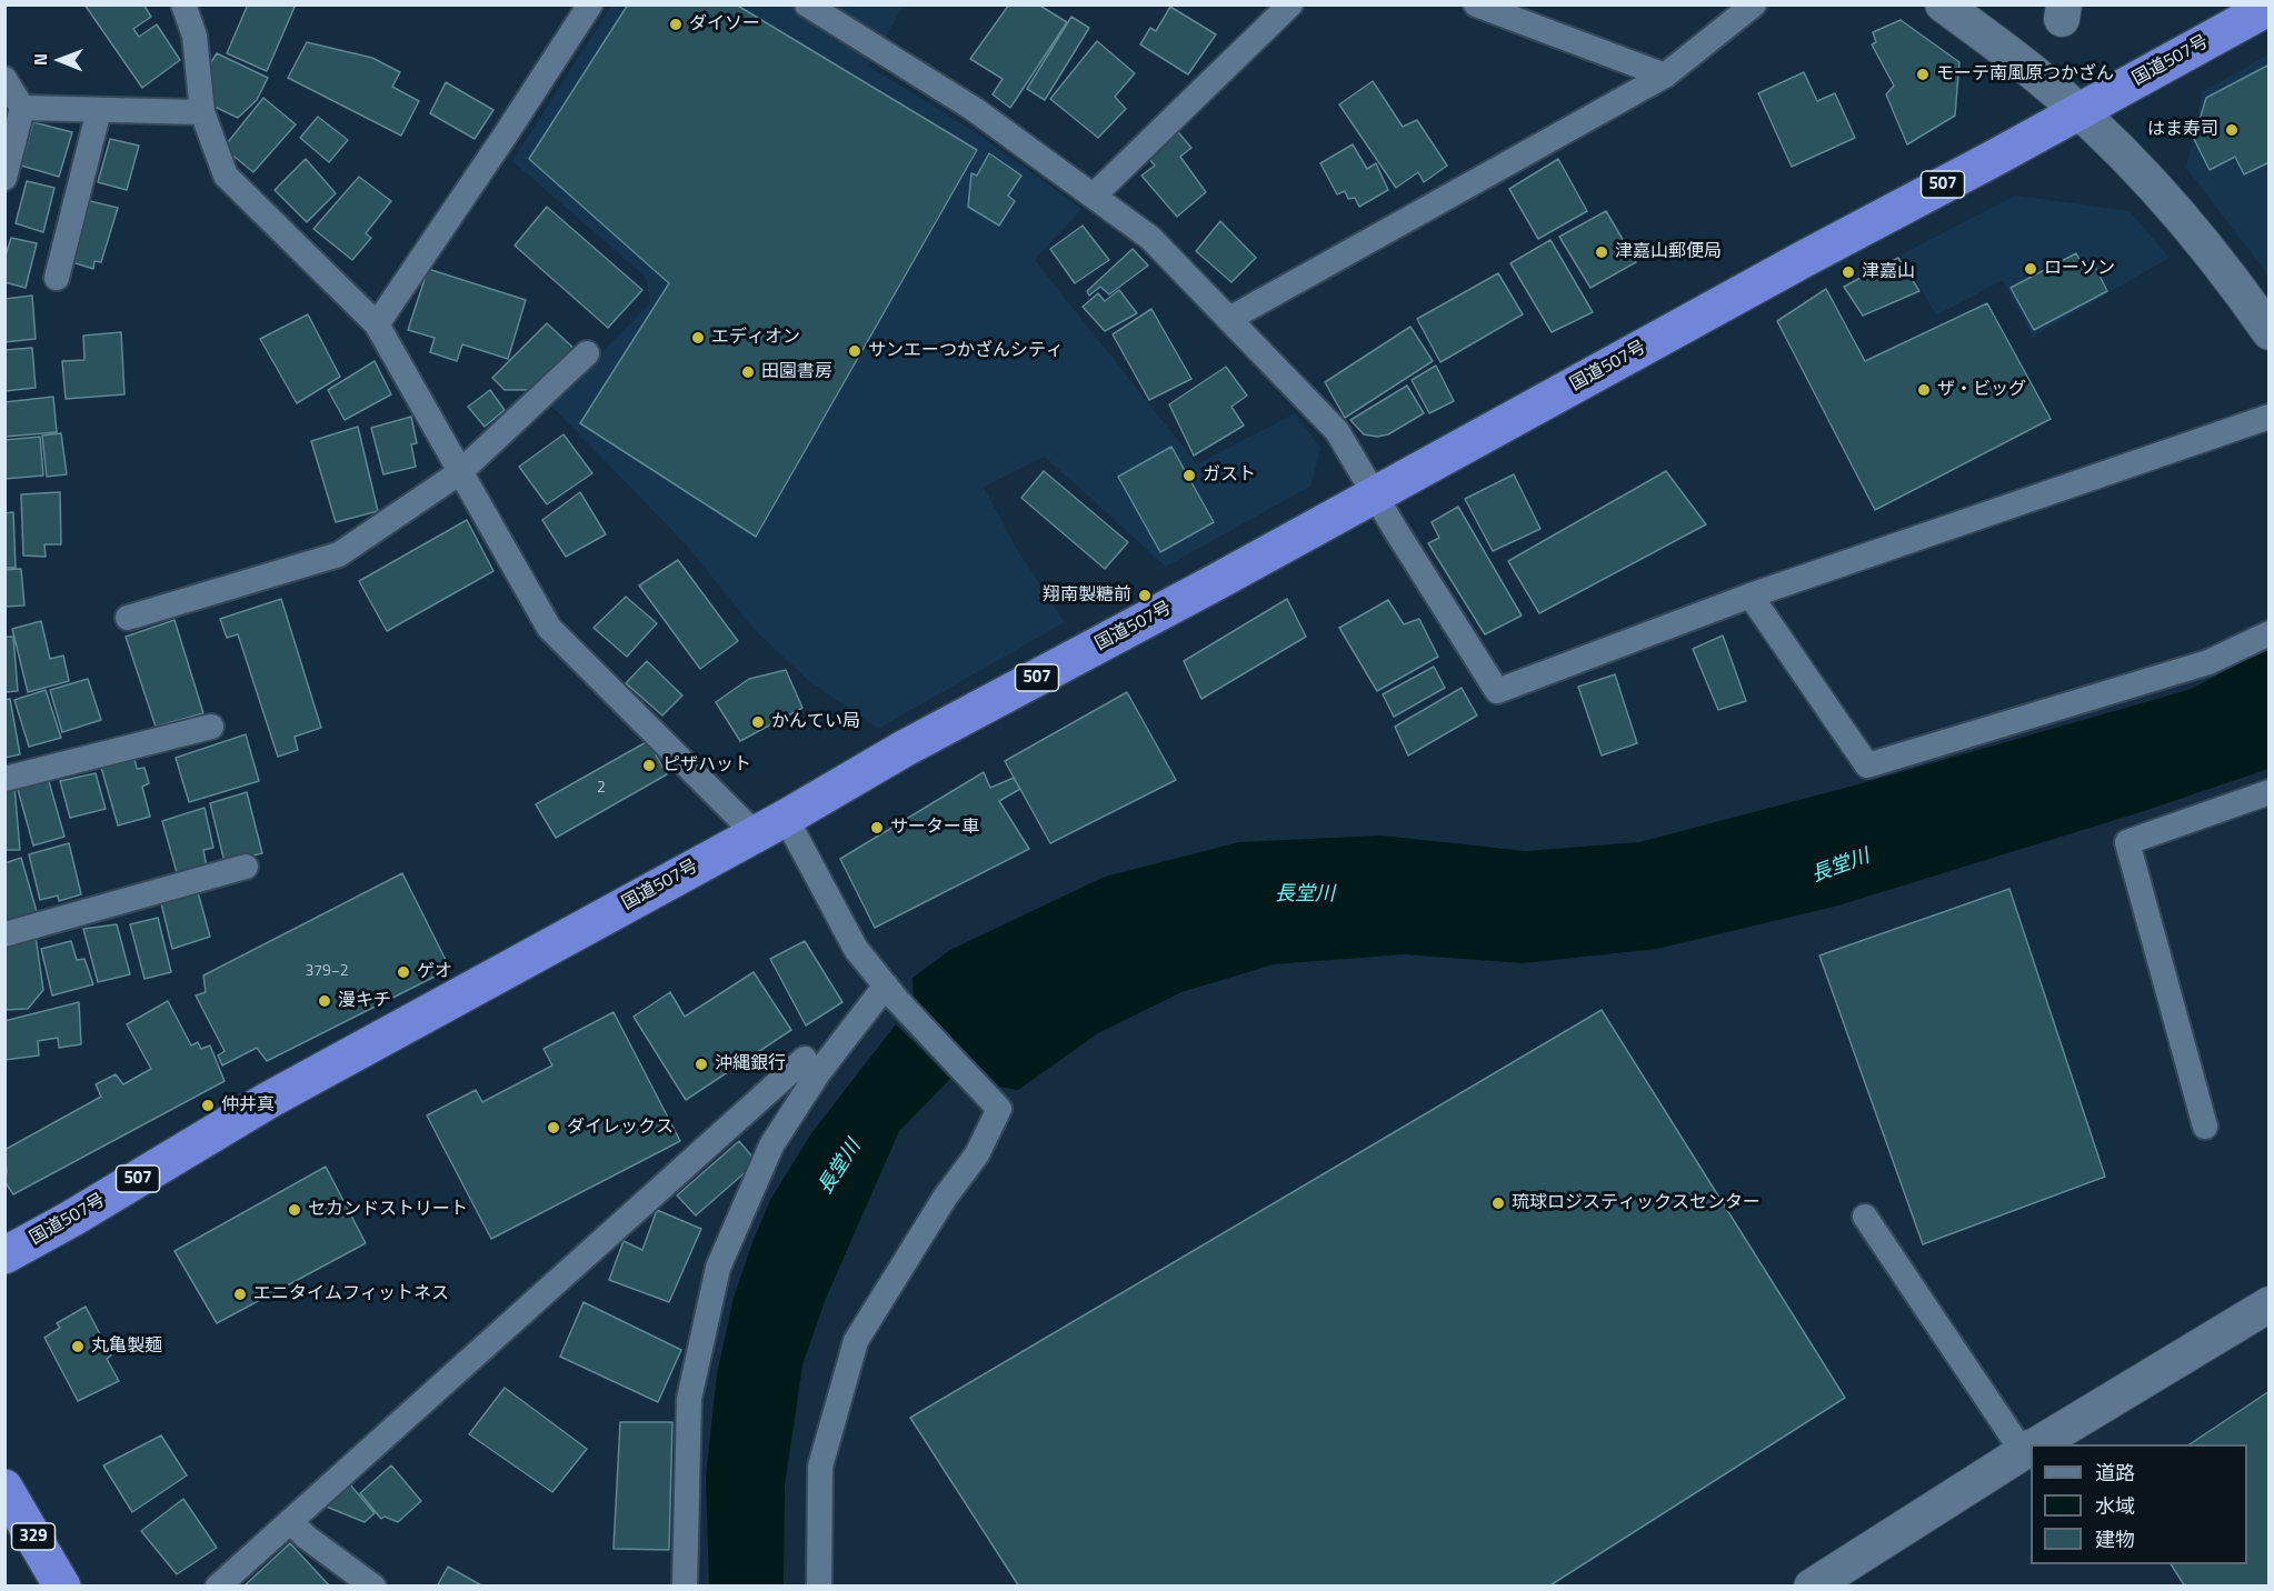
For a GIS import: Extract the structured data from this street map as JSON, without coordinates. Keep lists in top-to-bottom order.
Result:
{
  "streets": {
    "highway": ["国道507号", "507", "329"]
  },
  "water": ["長堂川"],
  "places": [
    "ダイソー",
    "モーテ南風原つかざん",
    "はま寿司",
    "津嘉山郵便局",
    "ローソン",
    "津嘉山",
    "エディオン",
    "サンエーつかざんシティ",
    "田園書房",
    "ザ・ビッグ",
    "ガスト",
    "翔南製糖前",
    "かんてい局",
    "ピザハット",
    "サーター車",
    "ゲオ",
    "漫キチ",
    "沖縄銀行",
    "仲井真",
    "ダイレックス",
    "琉球ロジスティックスセンター",
    "セカンドストリート",
    "エニタイムフィットネス",
    "丸亀製麺"
  ],
  "house_numbers": ["2", "379−2"],
  "legend": ["道路", "水域", "建物"],
  "north": "left"
}
